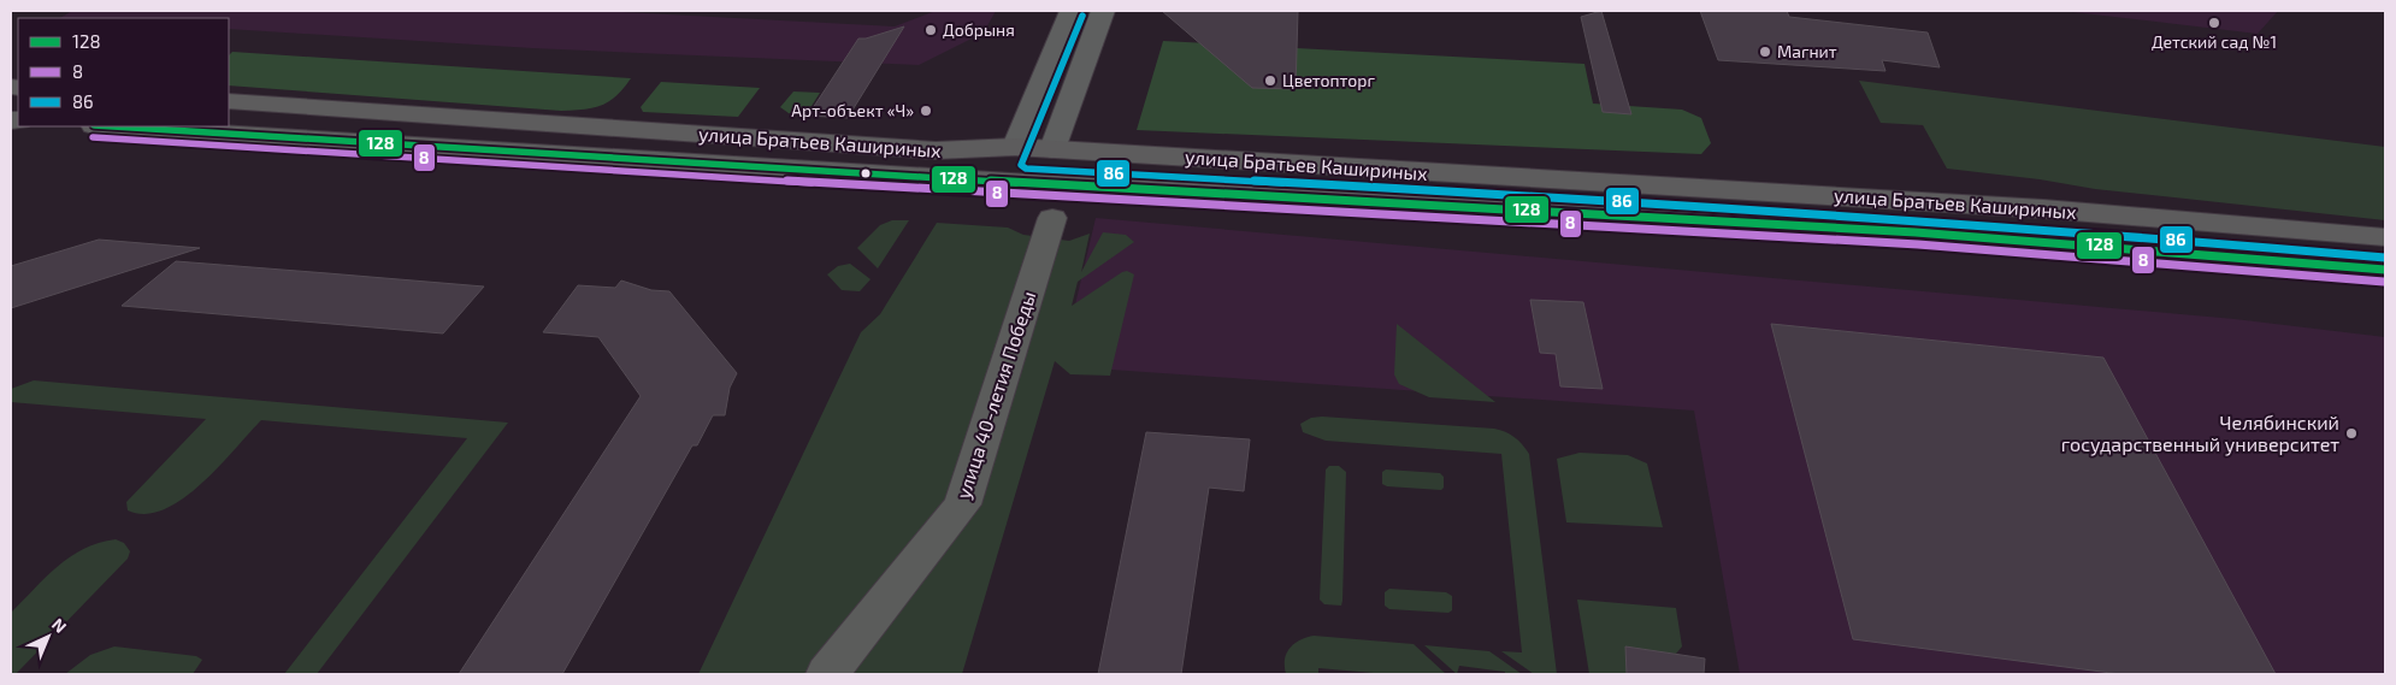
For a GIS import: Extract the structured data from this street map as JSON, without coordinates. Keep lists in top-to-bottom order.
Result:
{
  "streets": {
    "main road": ["улица Братьев Кашириных"],
    "street": ["улица 40-летия Победы"]
  },
  "places": [
    "Детский сад №1",
    "Добрыня",
    "Магнит",
    "Цветопторг",
    "Арт-объект «Ч»",
    "Челябинский государственный университет"
  ],
  "lines": ["transit line 86", "transit line 128", "transit line 8"],
  "legend": ["128", "8", "86"],
  "north": "top right"
}
